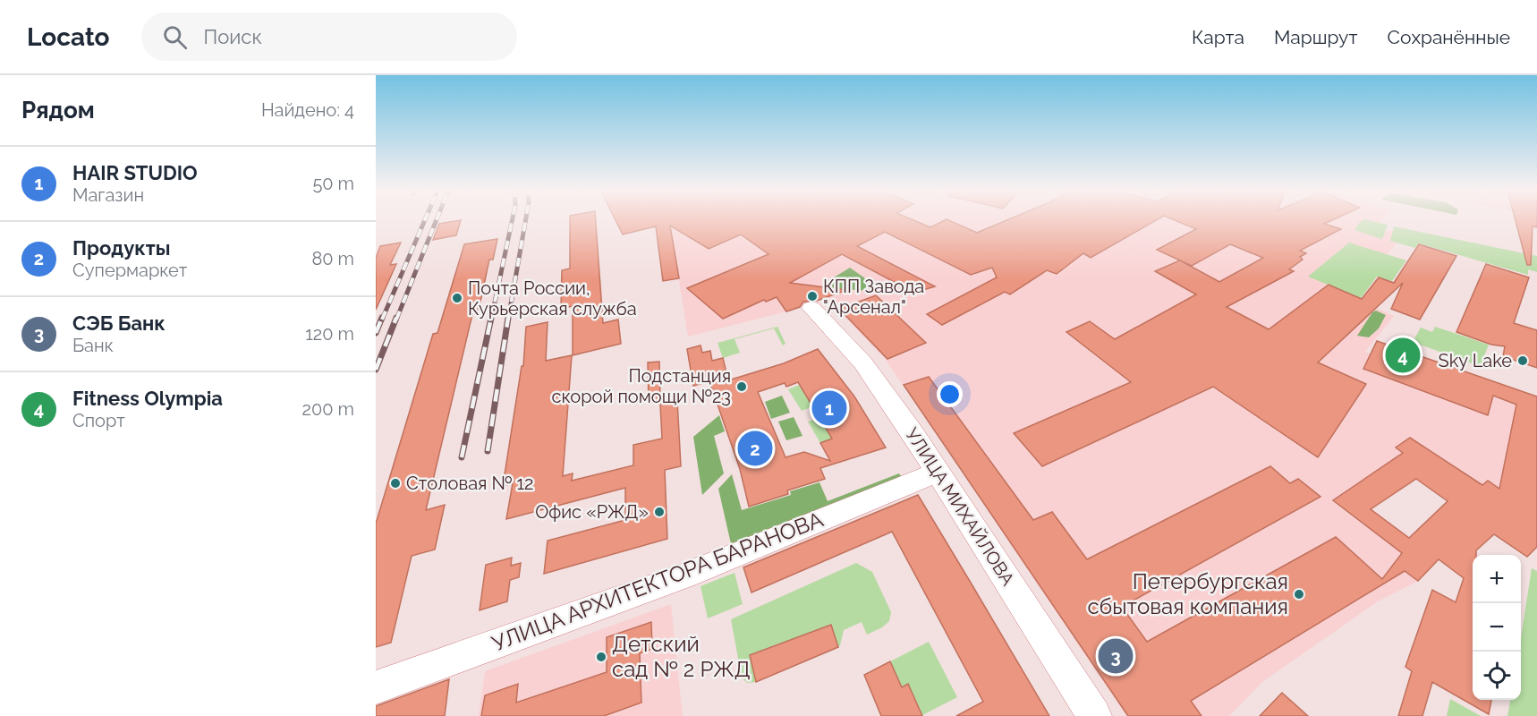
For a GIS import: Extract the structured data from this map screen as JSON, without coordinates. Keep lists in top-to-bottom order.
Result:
{
  "streets": {
    "street": ["УЛИЦА МИХАЙЛОВА", "УЛИЦА АРХИТЕКТОРА БАРАНОВА"]
  },
  "crossings": [
    ["УЛИЦА МИХАЙЛОВА", "УЛИЦА АРХИТЕКТОРА БАРАНОВА"]
  ],
  "places": [
    "КПП Завода \"Арсенал\"",
    "Почта России, Курьерская служба",
    "Sky Lake",
    "Подстанция скорой помощи №23",
    "Столовая № 12",
    "Офис «РЖД»",
    "Петербургская сбытовая компания",
    "Детский сад № 2 РЖД"
  ],
  "page": {
    "header": "Locato",
    "search": "Поиск",
    "nav": ["Карта", "Маршрут", "Сохранённые"],
    "heading": ["Рядом", "Найдено: 4"],
    "list": [
      {
        "mark": "1",
        "name": "HAIR STUDIO",
        "note": "Магазин",
        "value": "50 m"
      },
      {
        "mark": "2",
        "name": "Продукты",
        "note": "Супермаркет",
        "value": "80 m"
      },
      {
        "mark": "3",
        "name": "СЭБ Банк",
        "note": "Банк",
        "value": "120 m"
      },
      {
        "mark": "4",
        "name": "Fitness Olympia",
        "note": "Спорт",
        "value": "200 m"
      }
    ],
    "pins": [
      "4",
      "1",
      "2",
      "3"
    ],
    "map_buttons": ["+", "−"]
  }
}
